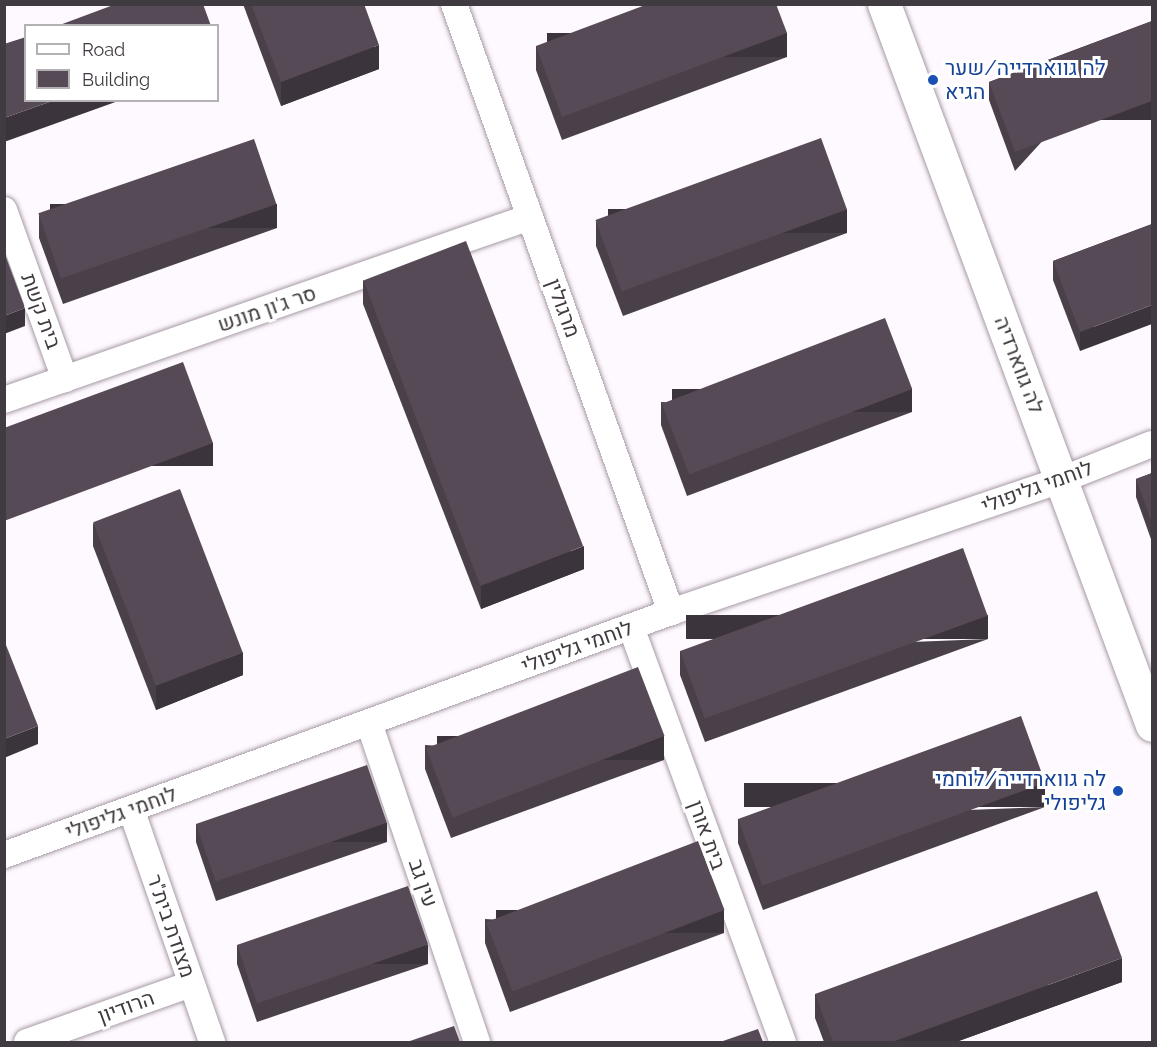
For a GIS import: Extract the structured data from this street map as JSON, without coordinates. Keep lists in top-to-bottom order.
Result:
{
  "streets": {
    "main road": ["לה גווארדיה"],
    "street": [
      "מרגולין",
      "סר ג'ון מונש",
      "בית קשת",
      "לוחמי גליפולי",
      "בית אורן",
      "עין גב",
      "מצודת בית\"ר",
      "הרודיון"
    ]
  },
  "crossings": [
    ["מרגולין", "סר ג'ון מונש"],
    ["מרגולין", "לוחמי גליפולי"],
    ["סר ג'ון מונש", "בית קשת"],
    ["לה גווארדיה", "לוחמי גליפולי"],
    ["לוחמי גליפולי", "בית אורן"],
    ["לוחמי גליפולי", "עין גב"],
    ["לוחמי גליפולי", "מצודת בית\"ר"],
    ["מצודת בית\"ר", "הרודיון"]
  ],
  "places": ["לה גווארדייה/שער הגיא", "לה גווארדייה/לוחמי גליפולי"],
  "legend": ["Road", "Building"]
}
